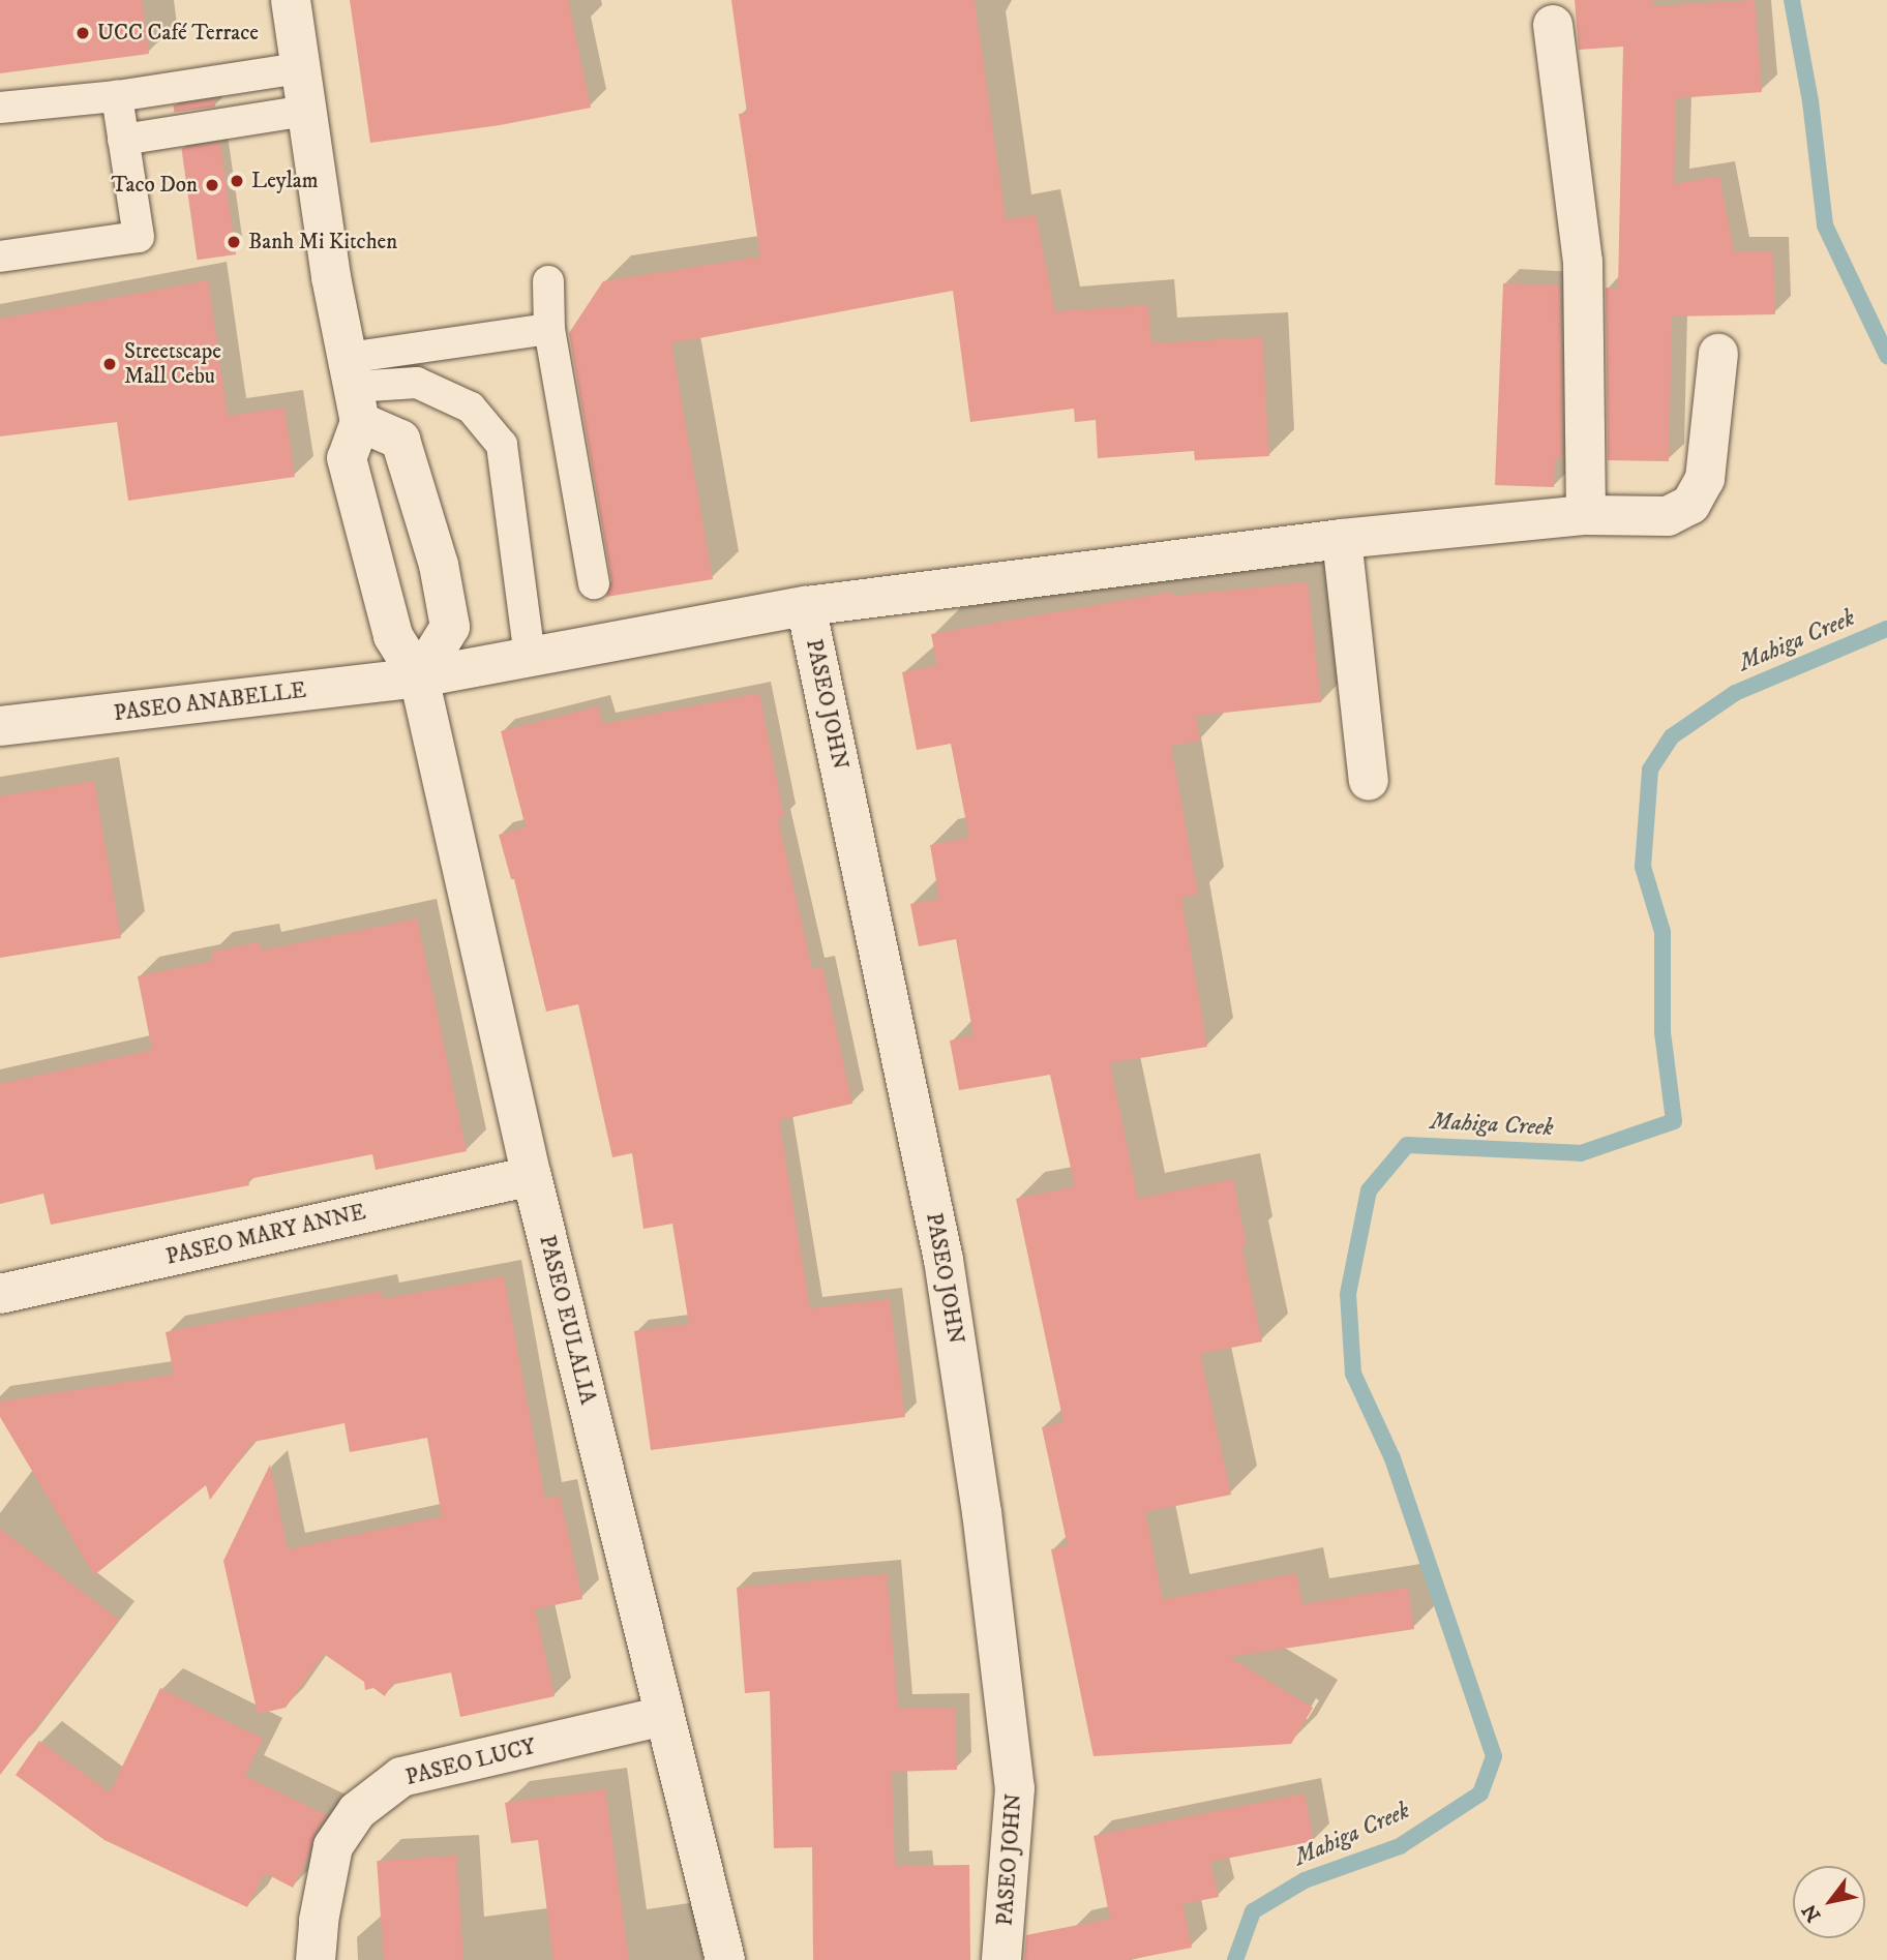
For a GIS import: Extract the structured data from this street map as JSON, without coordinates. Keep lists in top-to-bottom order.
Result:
{
  "streets": {
    "street": [
      "PASEO ANABELLE",
      "PASEO JOHN",
      "PASEO MARY ANNE",
      "PASEO EULALIA",
      "PASEO LUCY"
    ]
  },
  "crossings": [
    ["PASEO ANABELLE", "PASEO JOHN"],
    ["PASEO ANABELLE", "PASEO EULALIA"],
    ["PASEO MARY ANNE", "PASEO EULALIA"],
    ["PASEO EULALIA", "PASEO LUCY"]
  ],
  "water": ["Mahiga Creek"],
  "places": [
    "UCC Café Terrace",
    "Leylam",
    "Taco Don",
    "Banh Mi Kitchen",
    "Streetscape Mall Cebu"
  ],
  "north": "bottom left"
}
